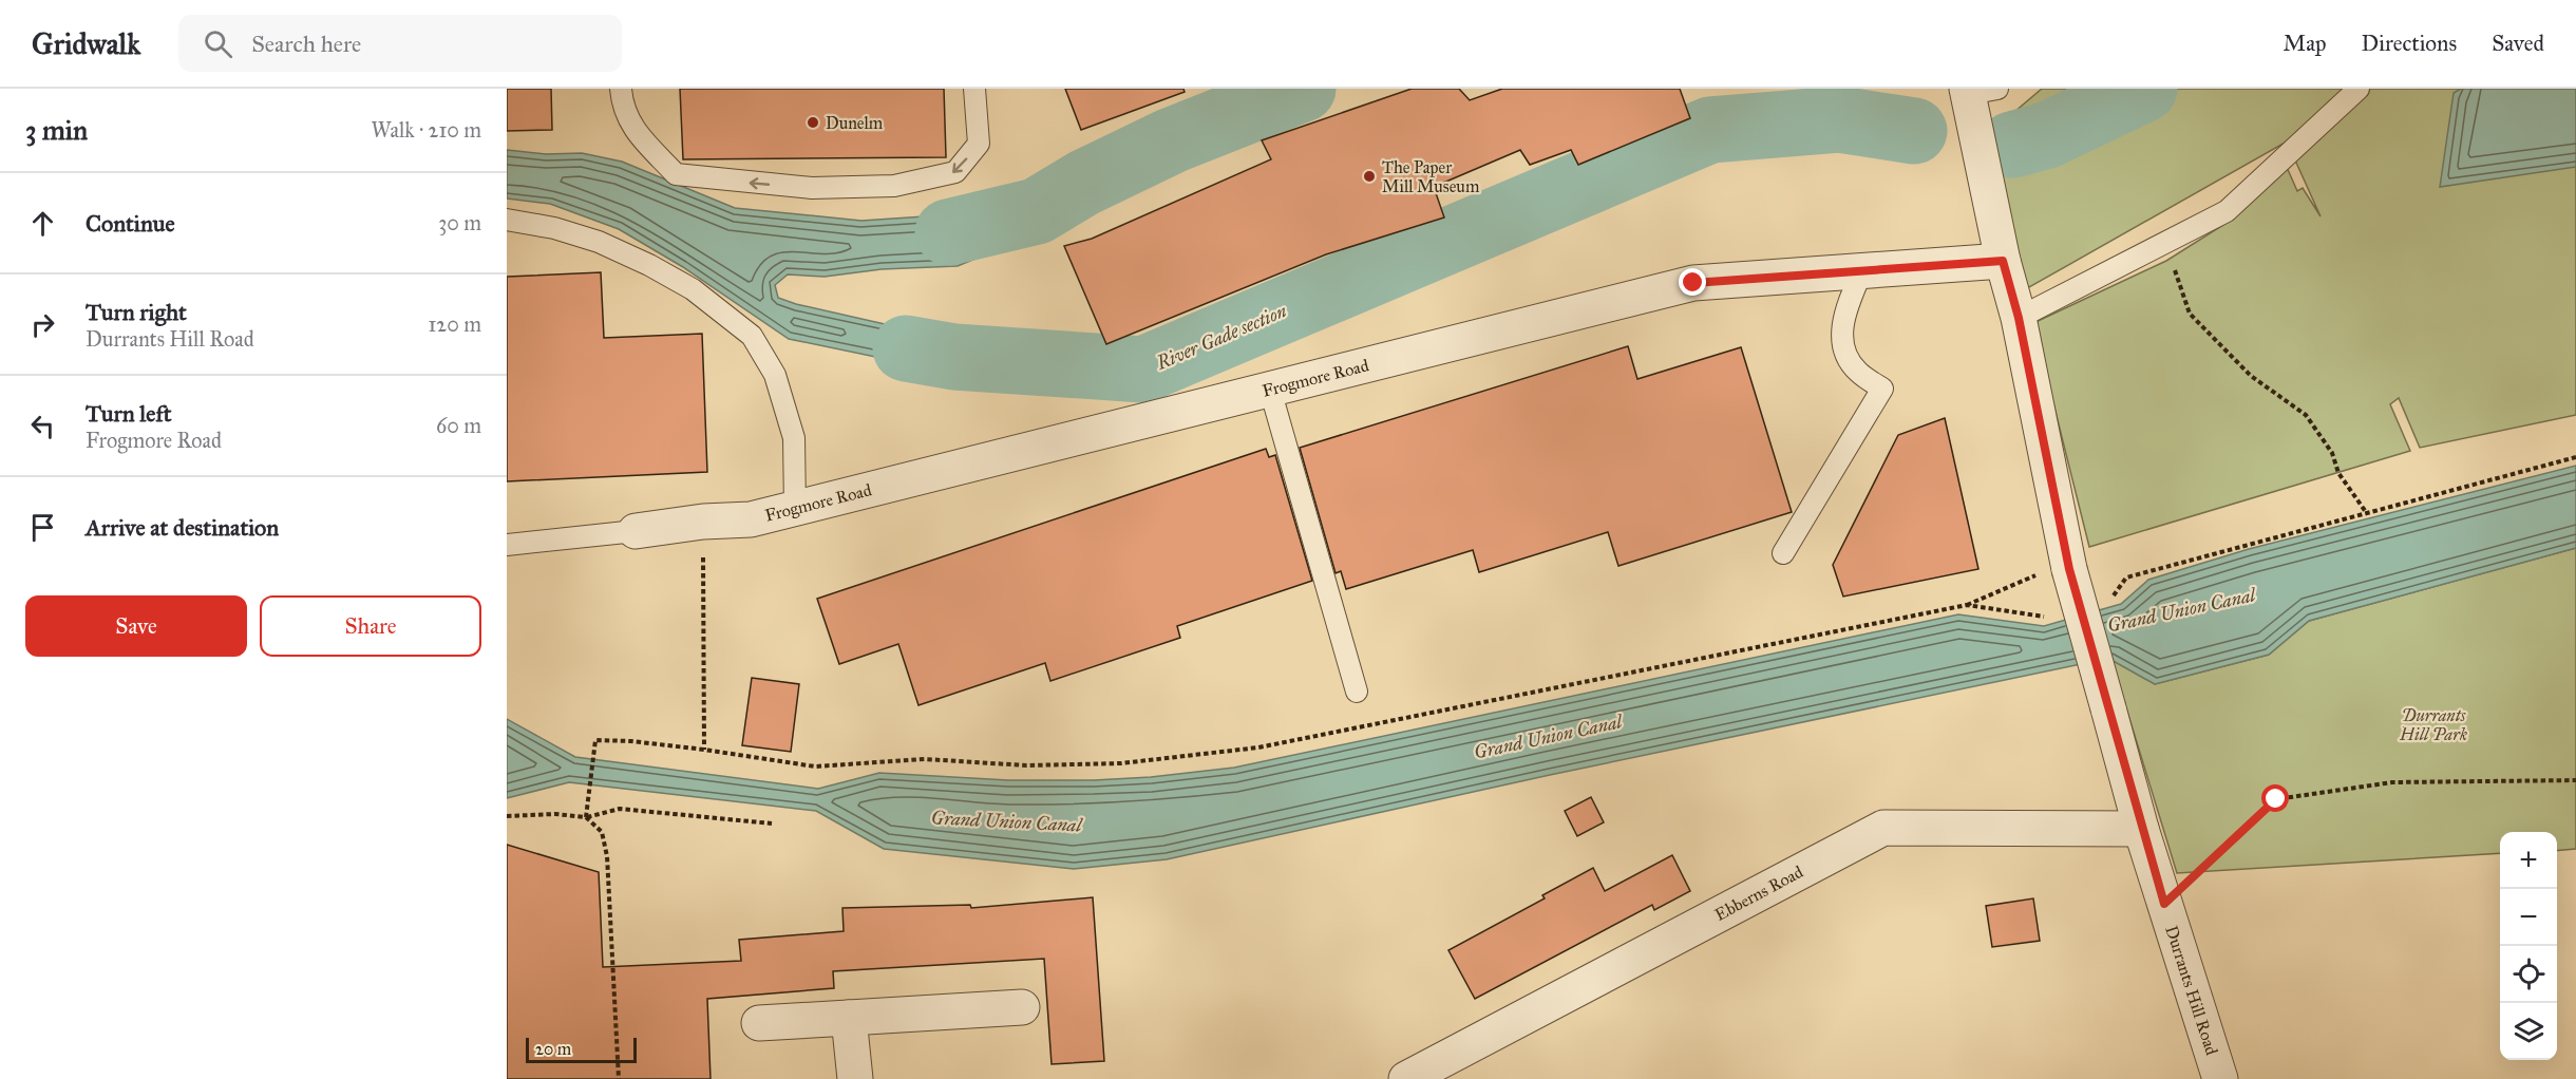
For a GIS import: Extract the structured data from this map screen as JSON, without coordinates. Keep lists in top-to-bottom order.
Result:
{
  "streets": {
    "street": ["Frogmore Road", "Ebberns Road", "Durrants Hill Road"]
  },
  "crossings": [
    ["Frogmore Road", "Durrants Hill Road"],
    ["Ebberns Road", "Durrants Hill Road"]
  ],
  "water": ["River Gade section", "Grand Union Canal"],
  "parks": ["Durrants Hill Park"],
  "places": ["Dunelm", "The Paper Mill Museum"],
  "scale_bar": "20 m",
  "page": {
    "header": "Gridwalk",
    "search": "Search here",
    "nav": ["Map", "Directions", "Saved"],
    "heading": ["3 min", "Walk · 210 m"],
    "list": [
      ["Continue", "30 m"],
      ["Turn right", "Durrants Hill Road", "120 m"],
      ["Turn left", "Frogmore Road", "60 m"],
      "Arrive at destination"
    ],
    "buttons": ["Save", "Share"],
    "map_buttons": ["+", "−"],
    "scale": "20 m"
  }
}
